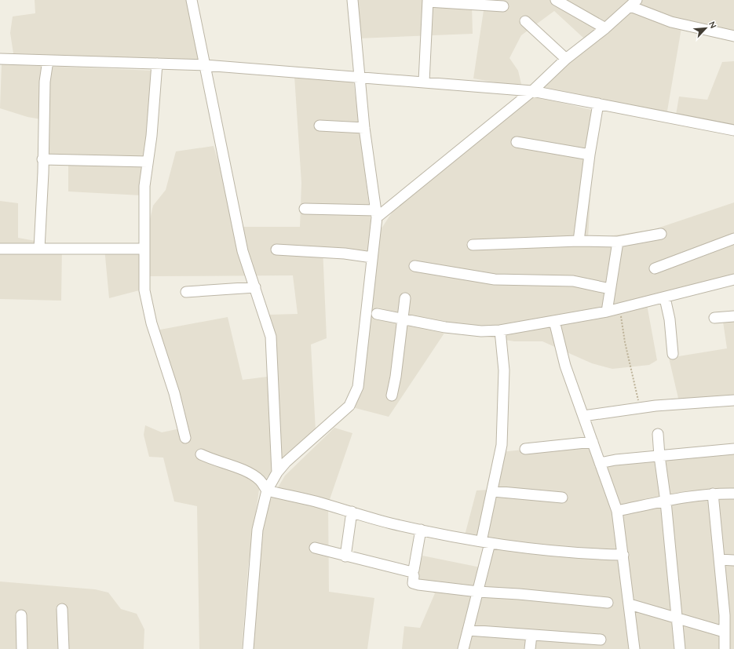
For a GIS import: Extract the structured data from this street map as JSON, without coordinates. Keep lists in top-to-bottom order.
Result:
{
  "north": "top right"
}
